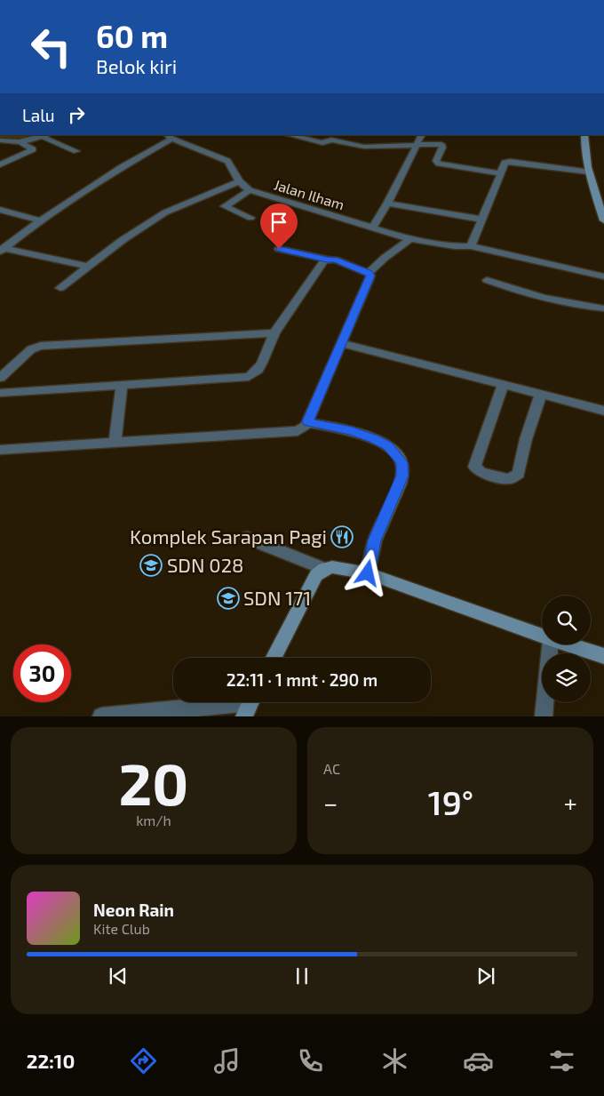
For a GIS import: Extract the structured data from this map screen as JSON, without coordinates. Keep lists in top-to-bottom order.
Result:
{
  "streets": {
    "street": ["Jalan Ilham"]
  },
  "places": {
    "restaurant": ["Komplek Sarapan Pagi"],
    "school or university": ["SDN 028", "SDN 171"]
  },
  "page": {
    "turn": ["60 m", "Belok kiri"],
    "then": "Lalu",
    "limit": "30",
    "trip": "22:11 · 1 mnt · 290 m",
    "tile": [
      ["20", "km/h"],
      "AC"
    ],
    "heat": ["−", "19°", "+"],
    "song": ["Neon Rain", "Kite Club"],
    "tabs": "22:10"
  }
}
